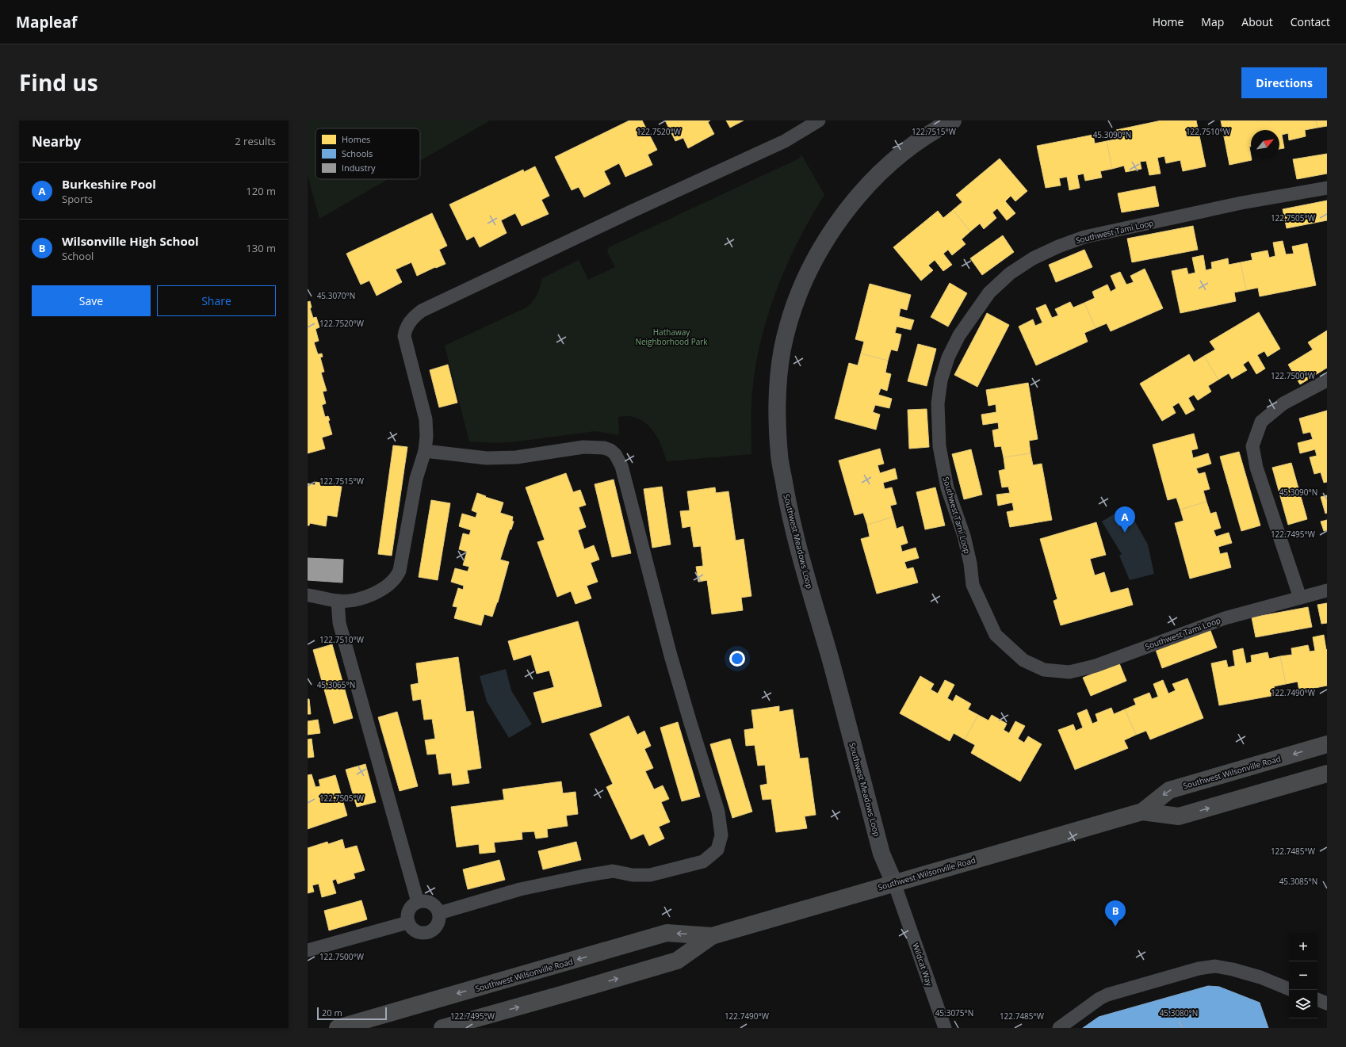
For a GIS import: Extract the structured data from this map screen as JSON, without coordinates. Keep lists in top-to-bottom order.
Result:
{
  "streets": {
    "main road": ["Southwest Wilsonville Road"],
    "street": ["Southwest Meadows Loop"],
    "lane": ["Southwest Tami Loop", "Wildcat Way"]
  },
  "crossings": [
    ["Southwest Meadows Loop", "Southwest Wilsonville Road"],
    ["Southwest Meadows Loop", "Wildcat Way"],
    ["Southwest Wilsonville Road", "Wildcat Way"]
  ],
  "parks": ["Hathaway Neighborhood Park"],
  "legend": ["Homes", "Schools", "Industry"],
  "scale_bar": "20 m",
  "north": "top right",
  "page": {
    "header": "Mapleaf",
    "nav": [
      "Home",
      "Map",
      "About",
      "Contact"
    ],
    "title": "Find us",
    "buttons": [
      "Directions",
      ["Save", "Share"]
    ],
    "heading": ["Nearby", "2 results"],
    "list": [
      {
        "mark": "A",
        "name": "Burkeshire Pool",
        "note": "Sports",
        "value": "120 m"
      },
      {
        "mark": "B",
        "name": "Wilsonville High School",
        "note": "School",
        "value": "130 m"
      }
    ],
    "pins": ["A", "B"],
    "map_buttons": ["+", "−"],
    "scale": "20 m"
  },
  "coordinates": [
    "122.7520°W",
    "122.7515°W",
    "122.7510°W",
    "45.3090°N",
    "122.7505°W",
    "45.3070°N",
    "122.7500°W",
    "122.7495°W",
    "45.3065°N",
    "122.7490°W",
    "122.7485°W",
    "45.3085°N",
    "45.3075°N",
    "45.3080°N"
  ]
}
